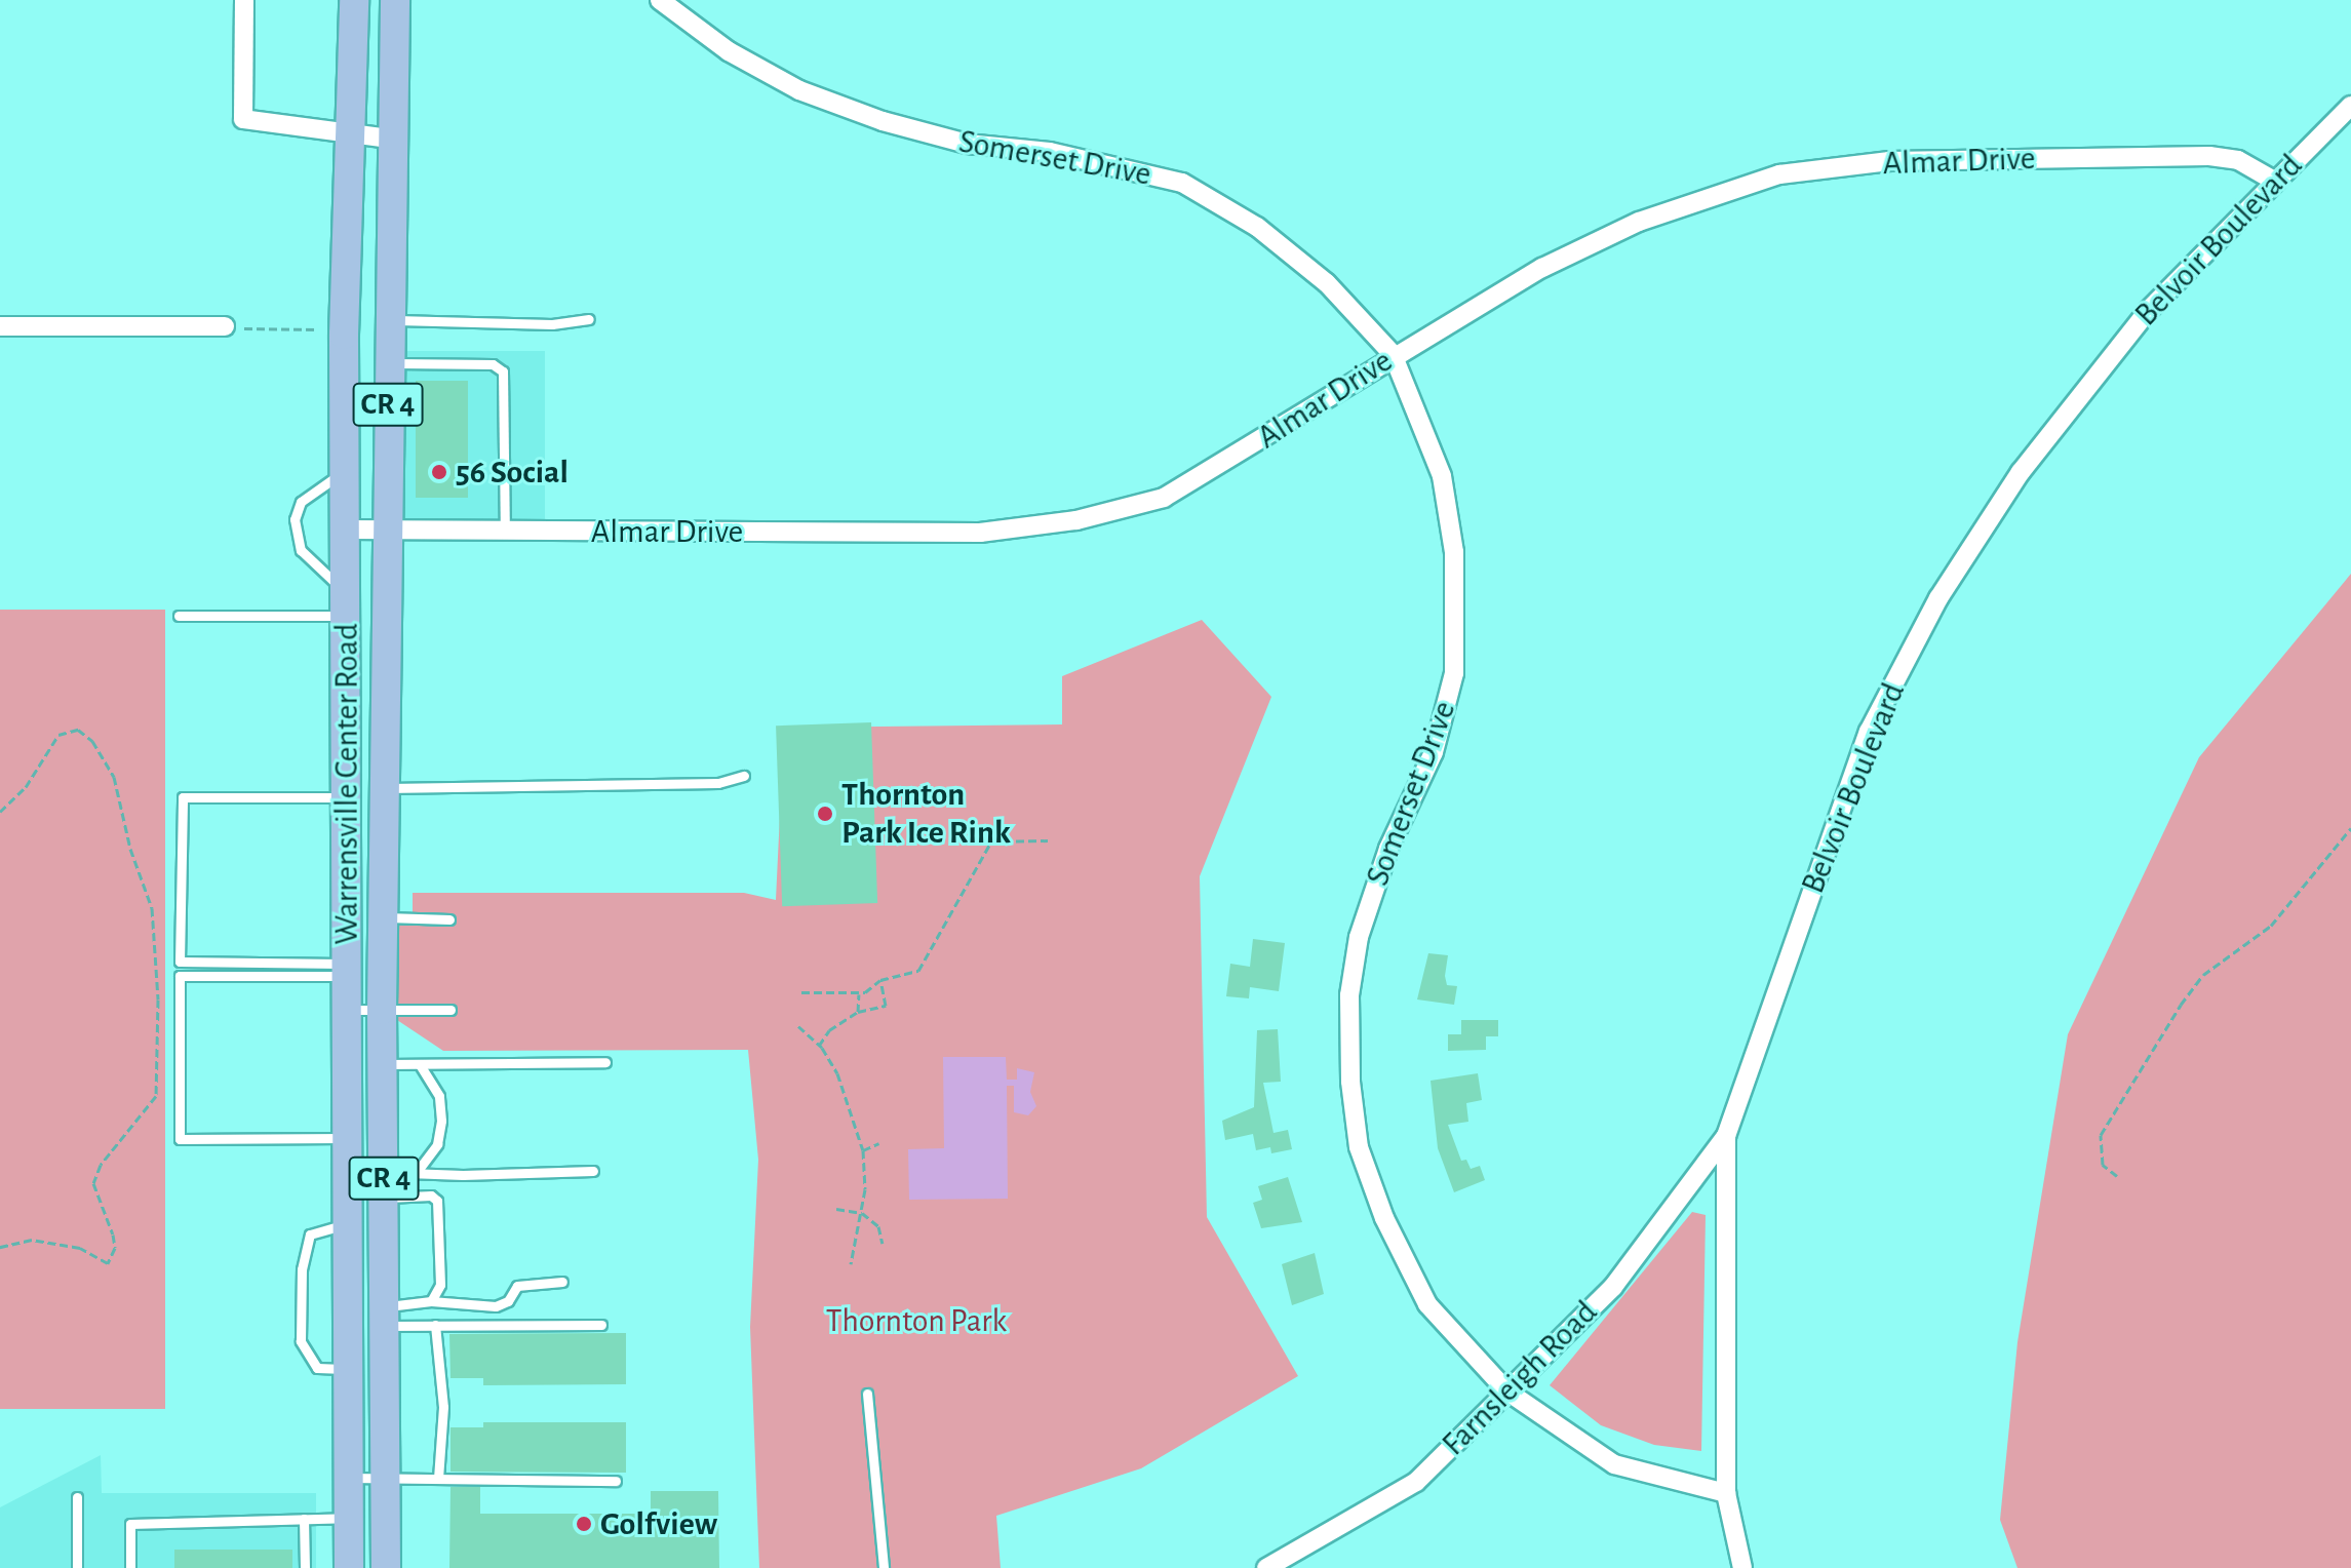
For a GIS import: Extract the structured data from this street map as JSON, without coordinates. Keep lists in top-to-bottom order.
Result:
{
  "streets": {
    "main road": ["CR 4", "Warrensville Center Road"],
    "street": [
      "Somerset Drive",
      "Almar Drive",
      "Belvoir Boulevard",
      "Farnsleigh Road"
    ]
  },
  "crossings": [
    ["Somerset Drive", "Almar Drive"],
    ["Somerset Drive", "Belvoir Boulevard"],
    ["Somerset Drive", "Farnsleigh Road"],
    ["Almar Drive", "Belvoir Boulevard"],
    ["Almar Drive", "Warrensville Center Road"],
    ["Belvoir Boulevard", "Farnsleigh Road"]
  ],
  "parks": ["Thornton Park"],
  "places": ["56 Social", "Thornton Park Ice Rink", "Golfview"]
}
